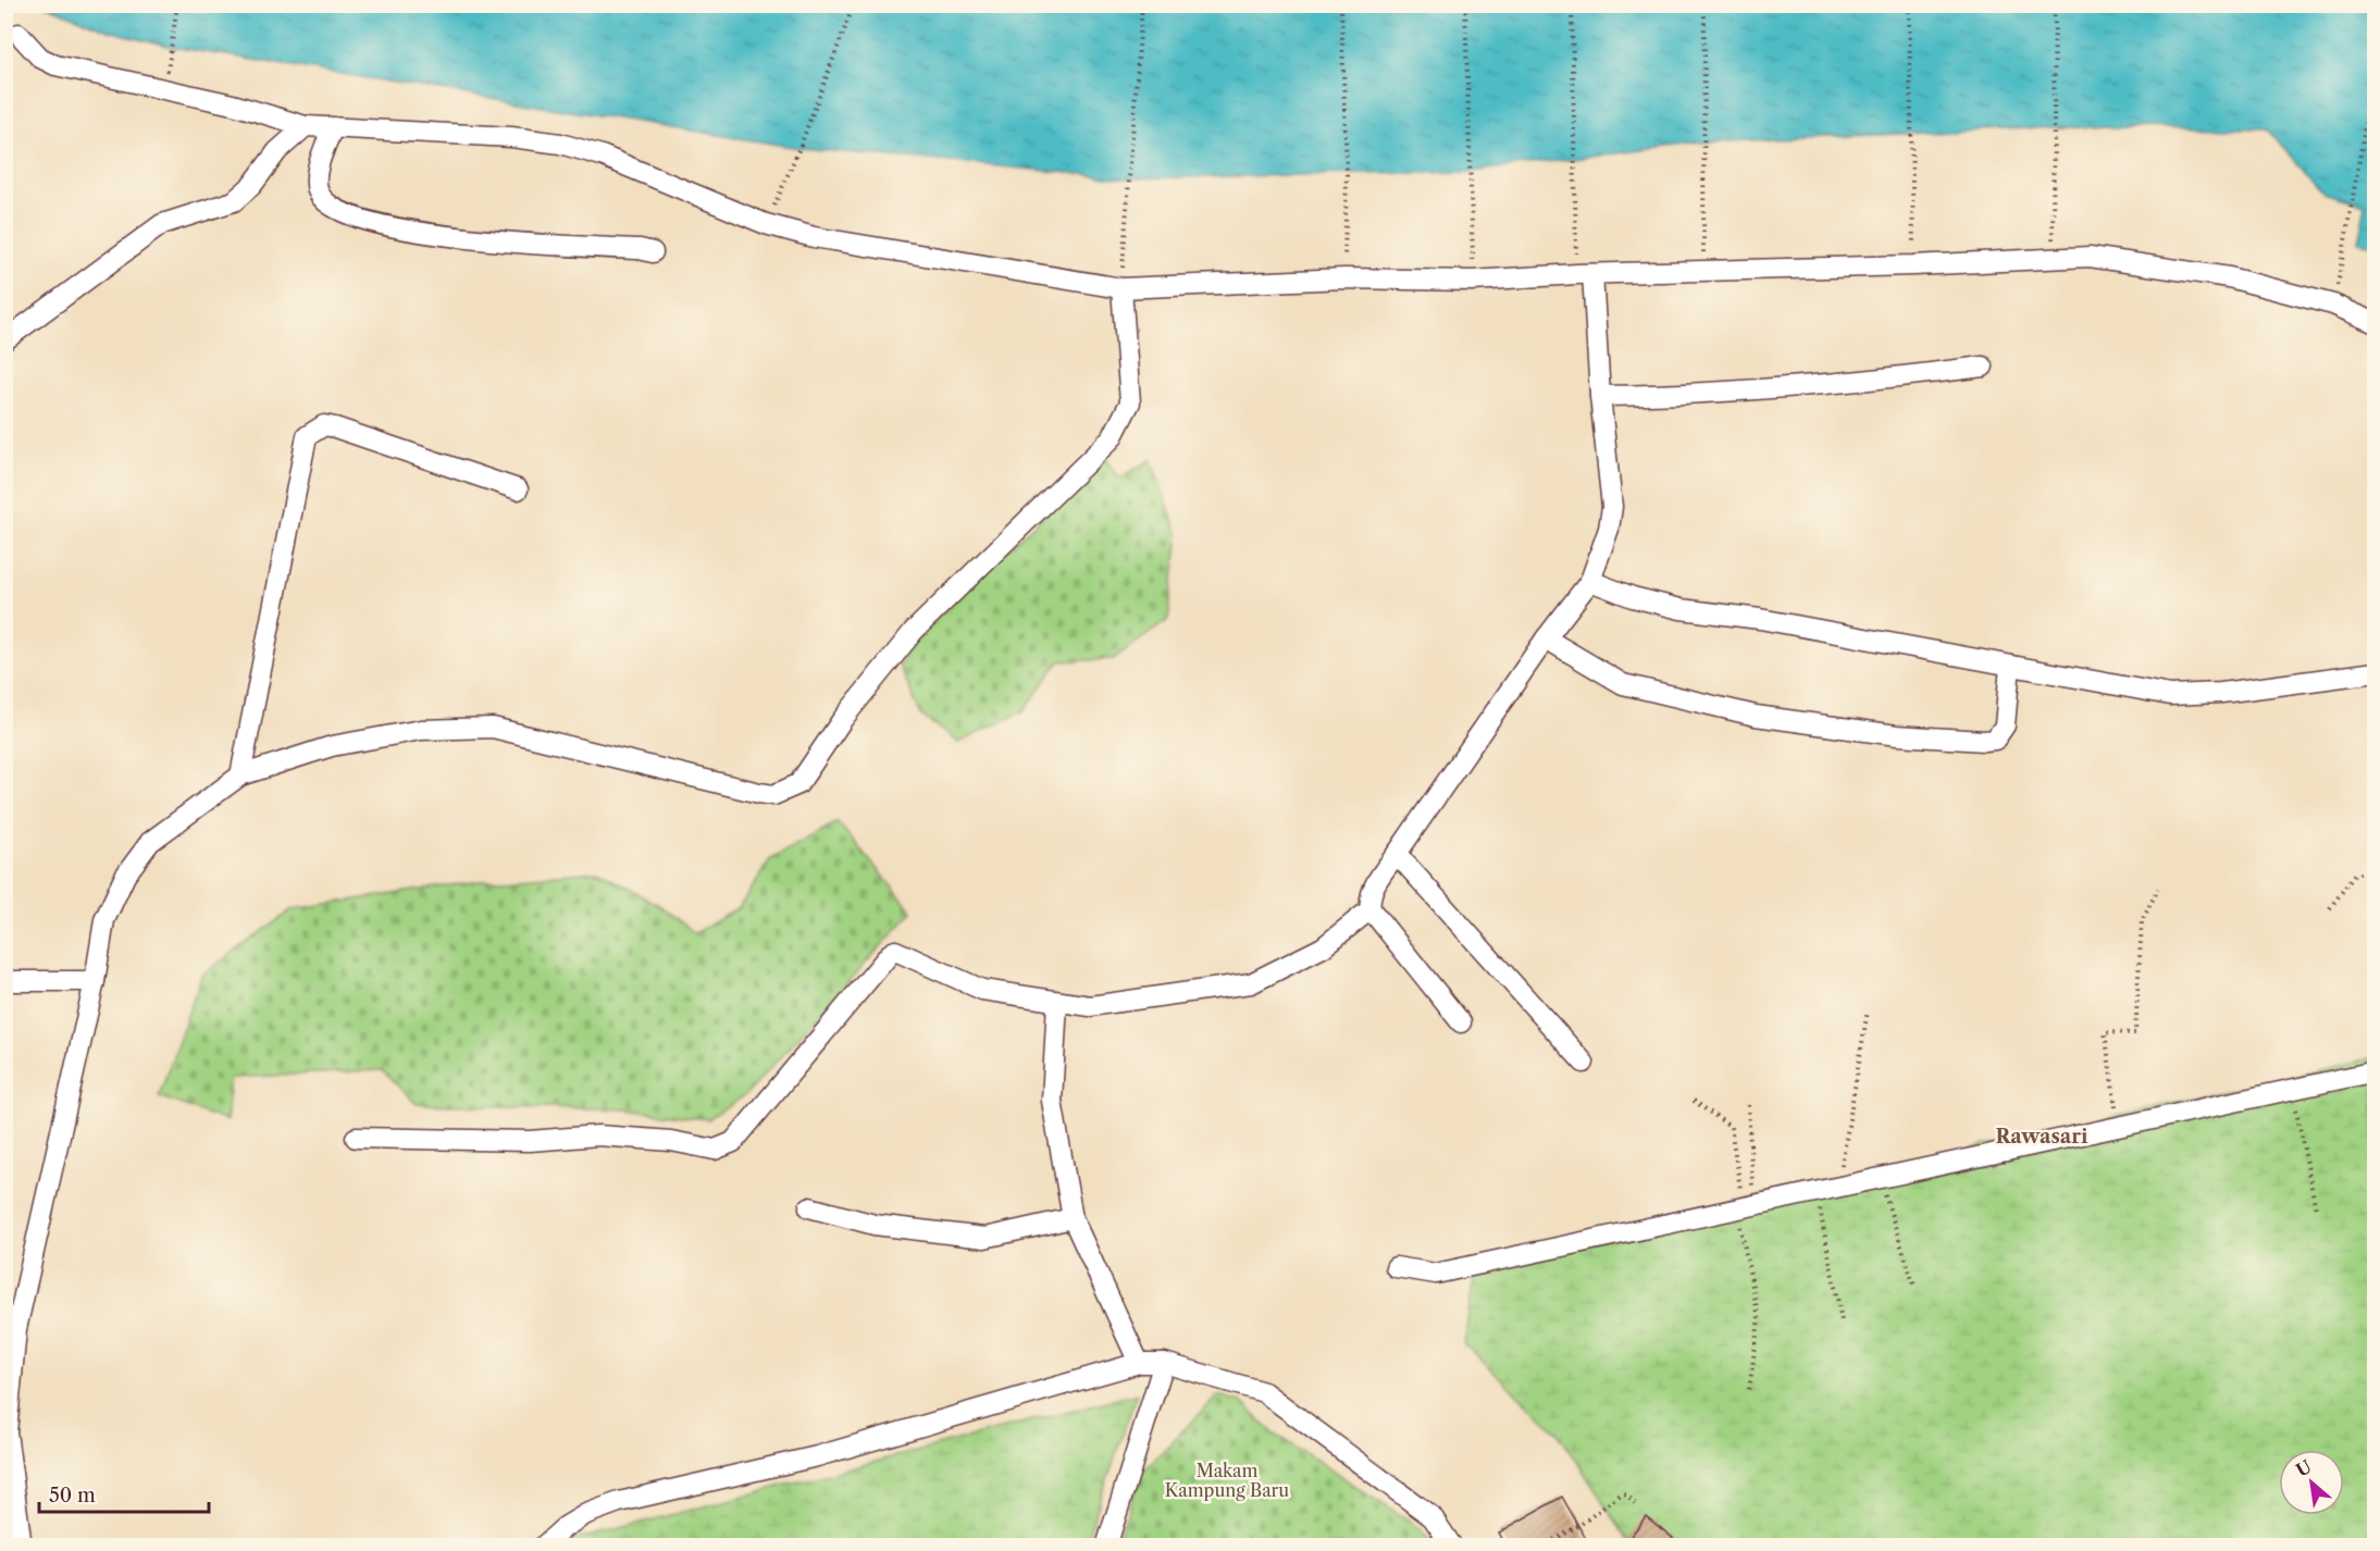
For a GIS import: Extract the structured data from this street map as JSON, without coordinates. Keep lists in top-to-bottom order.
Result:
{
  "districts": ["Rawasari"],
  "parks": ["Makam Kampung Baru"],
  "scale_bar": "50 m",
  "north": "top left"
}
